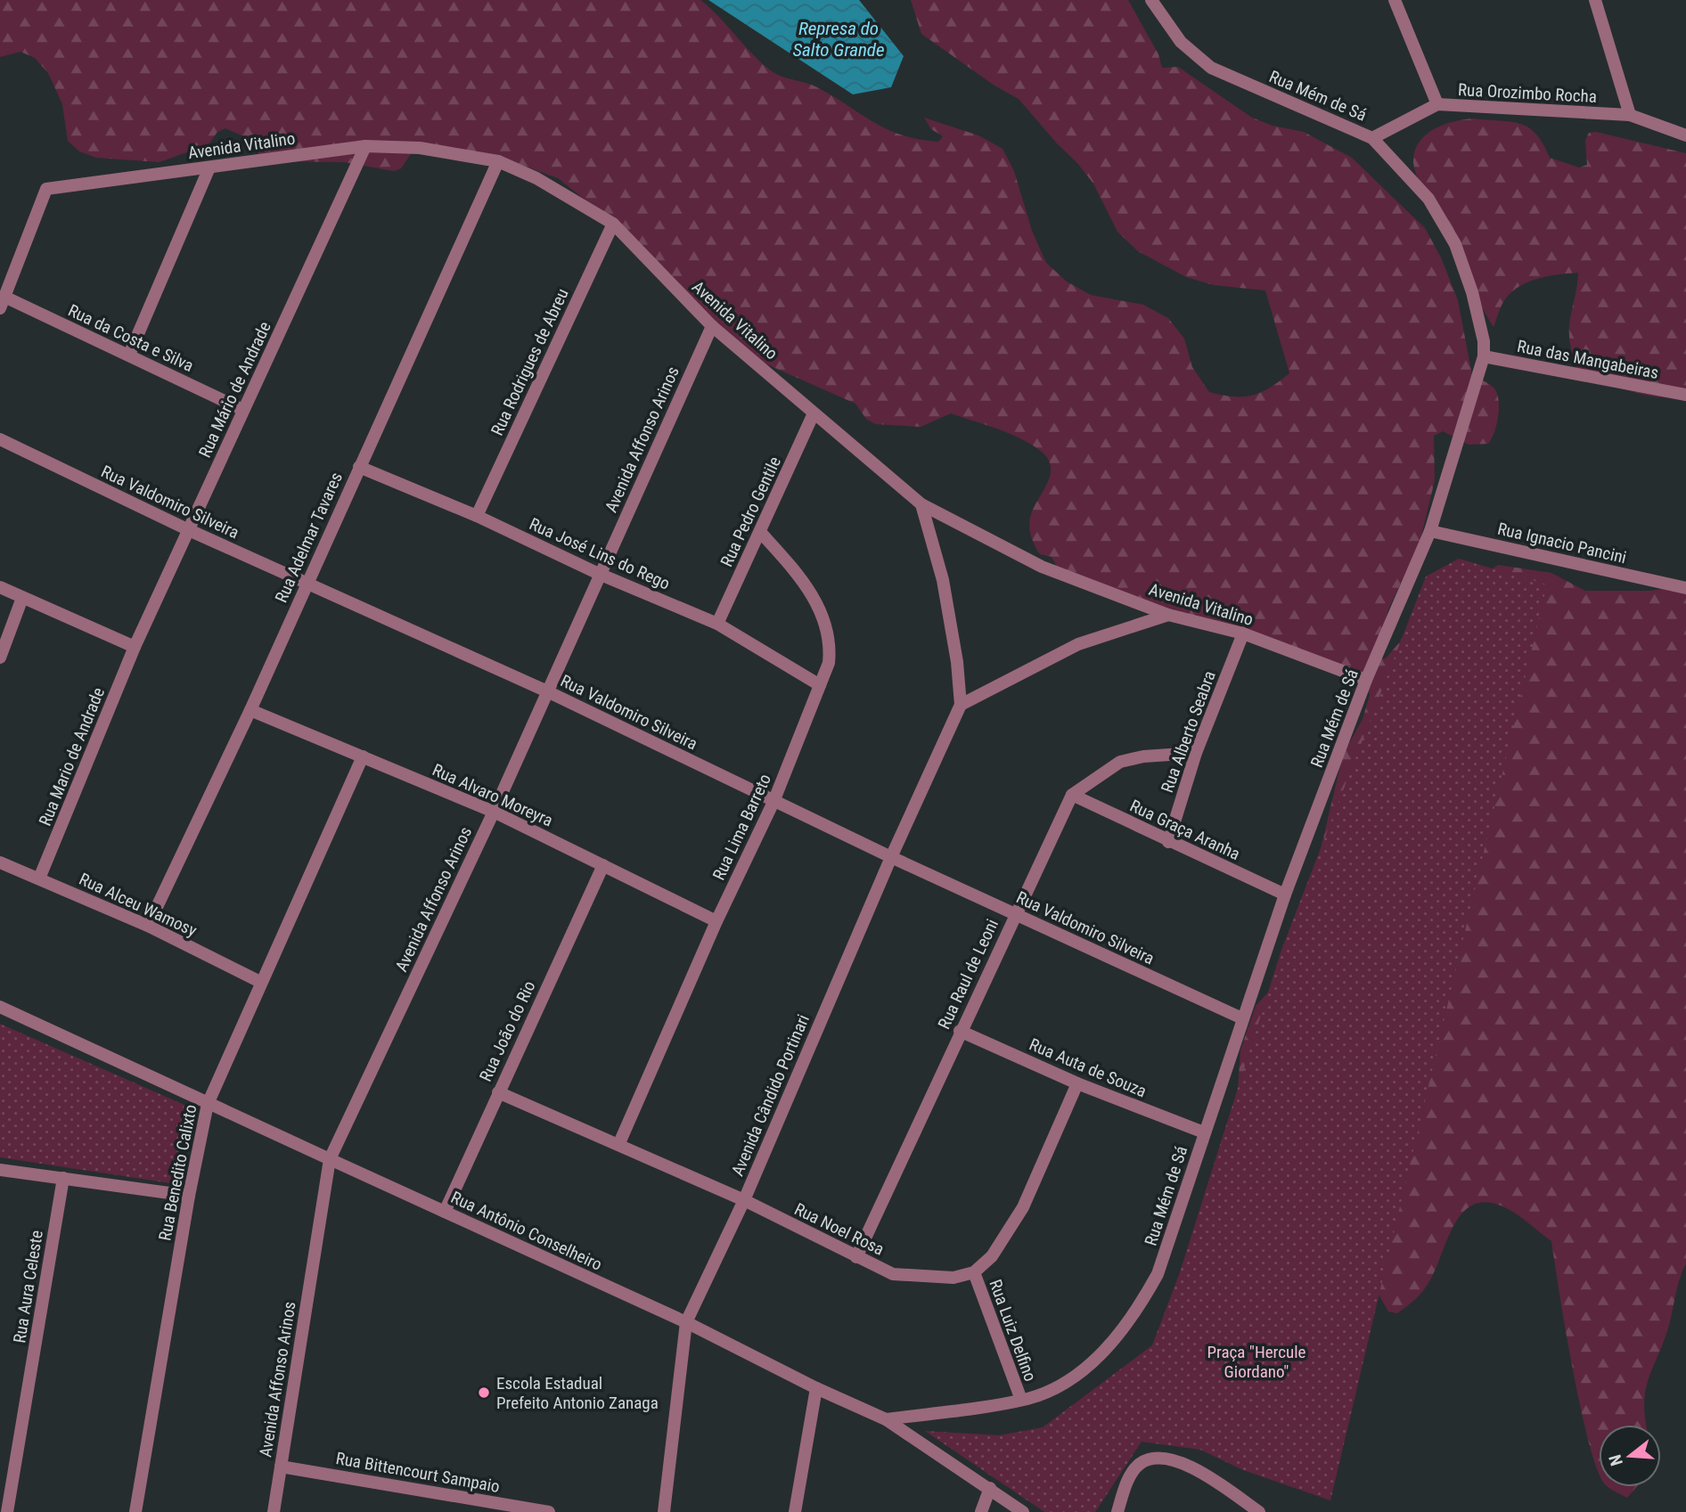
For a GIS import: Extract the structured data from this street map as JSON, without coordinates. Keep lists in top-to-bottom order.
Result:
{
  "streets": {
    "street": [
      "Rua Orozimbo Rocha",
      "Rua Mém de Sá",
      "Avenida Vitalino",
      "Rua da Costa e Silva",
      "Rua das Mangabeiras",
      "Rua Rodrigues de Abreu",
      "Rua Mário de Andrade",
      "Avenida Affonso Arinos",
      "Rua Valdomiro Silveira",
      "Rua Pedro Gentile",
      "Rua Adelmar Tavares",
      "Rua Ignacio Pancini",
      "Rua José Lins do Rego",
      "Rua Alberto Seabra",
      "Rua Mario de Andrade",
      "Rua Alvaro Moreyra",
      "Rua Lima Barreto",
      "Rua Graça Aranha",
      "Rua Alceu Wamosy",
      "Rua Raul de Leoni",
      "Rua João do Rio",
      "Rua Auta de Souza",
      "Avenida Cândido Portinari",
      "Rua Benedito Calixto",
      "Rua Noel Rosa",
      "Rua Antônio Conselheiro",
      "Rua Aura Celeste",
      "Rua Luiz Delfino",
      "Rua Bittencourt Sampaio"
    ]
  },
  "crossings": [
    ["Rua Orozimbo Rocha", "Rua Mém de Sá"],
    ["Rua Mém de Sá", "Avenida Vitalino"],
    ["Rua Mém de Sá", "Rua das Mangabeiras"],
    ["Rua Mém de Sá", "Rua Valdomiro Silveira"],
    ["Rua Mém de Sá", "Rua Ignacio Pancini"],
    ["Rua Mém de Sá", "Rua Graça Aranha"],
    ["Rua Mém de Sá", "Rua Auta de Souza"],
    ["Rua Mém de Sá", "Rua Antônio Conselheiro"],
    ["Rua Mém de Sá", "Rua Luiz Delfino"],
    ["Avenida Vitalino", "Rua da Costa e Silva"],
    ["Avenida Vitalino", "Rua Rodrigues de Abreu"],
    ["Avenida Vitalino", "Rua Mário de Andrade"],
    ["Avenida Vitalino", "Avenida Affonso Arinos"],
    ["Avenida Vitalino", "Rua Pedro Gentile"],
    ["Avenida Vitalino", "Rua Adelmar Tavares"],
    ["Avenida Vitalino", "Rua Alberto Seabra"],
    ["Avenida Vitalino", "Avenida Cândido Portinari"],
    ["Rua da Costa e Silva", "Rua Mário de Andrade"],
    ["Rua Rodrigues de Abreu", "Rua José Lins do Rego"],
    ["Rua Mário de Andrade", "Rua Valdomiro Silveira"],
    ["Rua Mário de Andrade", "Rua Mario de Andrade"],
    ["Avenida Affonso Arinos", "Rua Valdomiro Silveira"],
    ["Avenida Affonso Arinos", "Rua José Lins do Rego"],
    ["Avenida Affonso Arinos", "Rua Alvaro Moreyra"],
    ["Avenida Affonso Arinos", "Rua Antônio Conselheiro"],
    ["Avenida Affonso Arinos", "Rua Bittencourt Sampaio"],
    ["Rua Valdomiro Silveira", "Rua Adelmar Tavares"],
    ["Rua Valdomiro Silveira", "Rua Lima Barreto"],
    ["Rua Valdomiro Silveira", "Rua Raul de Leoni"],
    ["Rua Valdomiro Silveira", "Avenida Cândido Portinari"],
    ["Rua Pedro Gentile", "Rua José Lins do Rego"],
    ["Rua Pedro Gentile", "Rua Lima Barreto"],
    ["Rua Adelmar Tavares", "Rua José Lins do Rego"],
    ["Rua Adelmar Tavares", "Rua Alvaro Moreyra"],
    ["Rua Adelmar Tavares", "Rua Alceu Wamosy"],
    ["Rua José Lins do Rego", "Rua Lima Barreto"],
    ["Rua Alberto Seabra", "Rua Graça Aranha"],
    ["Rua Alberto Seabra", "Rua Raul de Leoni"],
    ["Rua Mario de Andrade", "Rua Alceu Wamosy"],
    ["Rua Alvaro Moreyra", "Rua Lima Barreto"],
    ["Rua Alvaro Moreyra", "Rua João do Rio"],
    ["Rua Alvaro Moreyra", "Rua Benedito Calixto"],
    ["Rua Lima Barreto", "Rua Noel Rosa"],
    ["Rua Graça Aranha", "Rua Raul de Leoni"],
    ["Rua Alceu Wamosy", "Rua Benedito Calixto"],
    ["Rua Raul de Leoni", "Rua Auta de Souza"],
    ["Rua Raul de Leoni", "Rua Noel Rosa"],
    ["Rua João do Rio", "Rua Noel Rosa"],
    ["Rua João do Rio", "Rua Antônio Conselheiro"],
    ["Avenida Cândido Portinari", "Rua Noel Rosa"],
    ["Avenida Cândido Portinari", "Rua Antônio Conselheiro"],
    ["Rua Benedito Calixto", "Rua Antônio Conselheiro"],
    ["Rua Noel Rosa", "Rua Luiz Delfino"]
  ],
  "water": ["Represa do Salto Grande"],
  "parks": ["Praça \"Hercule Giordano\""],
  "places": ["Escola Estadual Prefeito Antonio Zanaga"],
  "north": "left"
}
